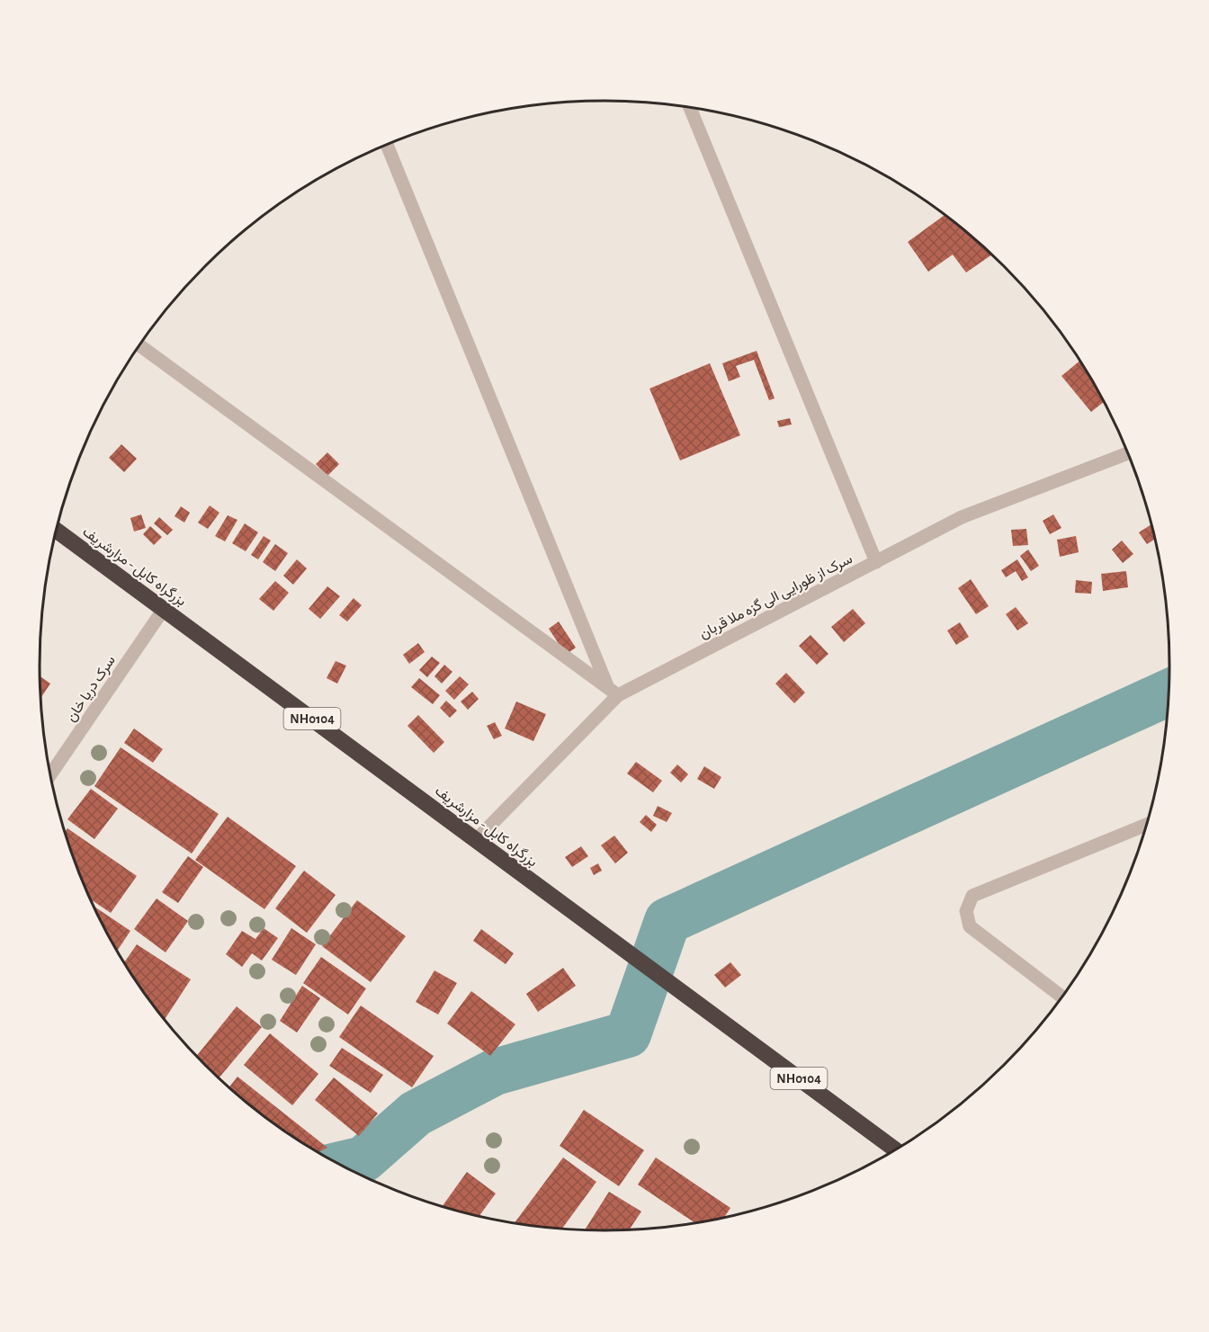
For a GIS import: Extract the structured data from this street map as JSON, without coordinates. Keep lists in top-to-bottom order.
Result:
{
  "streets": {
    "highway": ["بزرگراه کابل - مزارشریف", "NH0104"],
    "street": ["سرک از ظورایی الی گزه ملا قربان", "سرک دریا خان"]
  },
  "crossings": [
    ["بزرگراه کابل - مزارشریف", "سرک از ظورایی الی گزه ملا قربان"],
    ["بزرگراه کابل - مزارشریف", "سرک دریا خان"]
  ]
}
